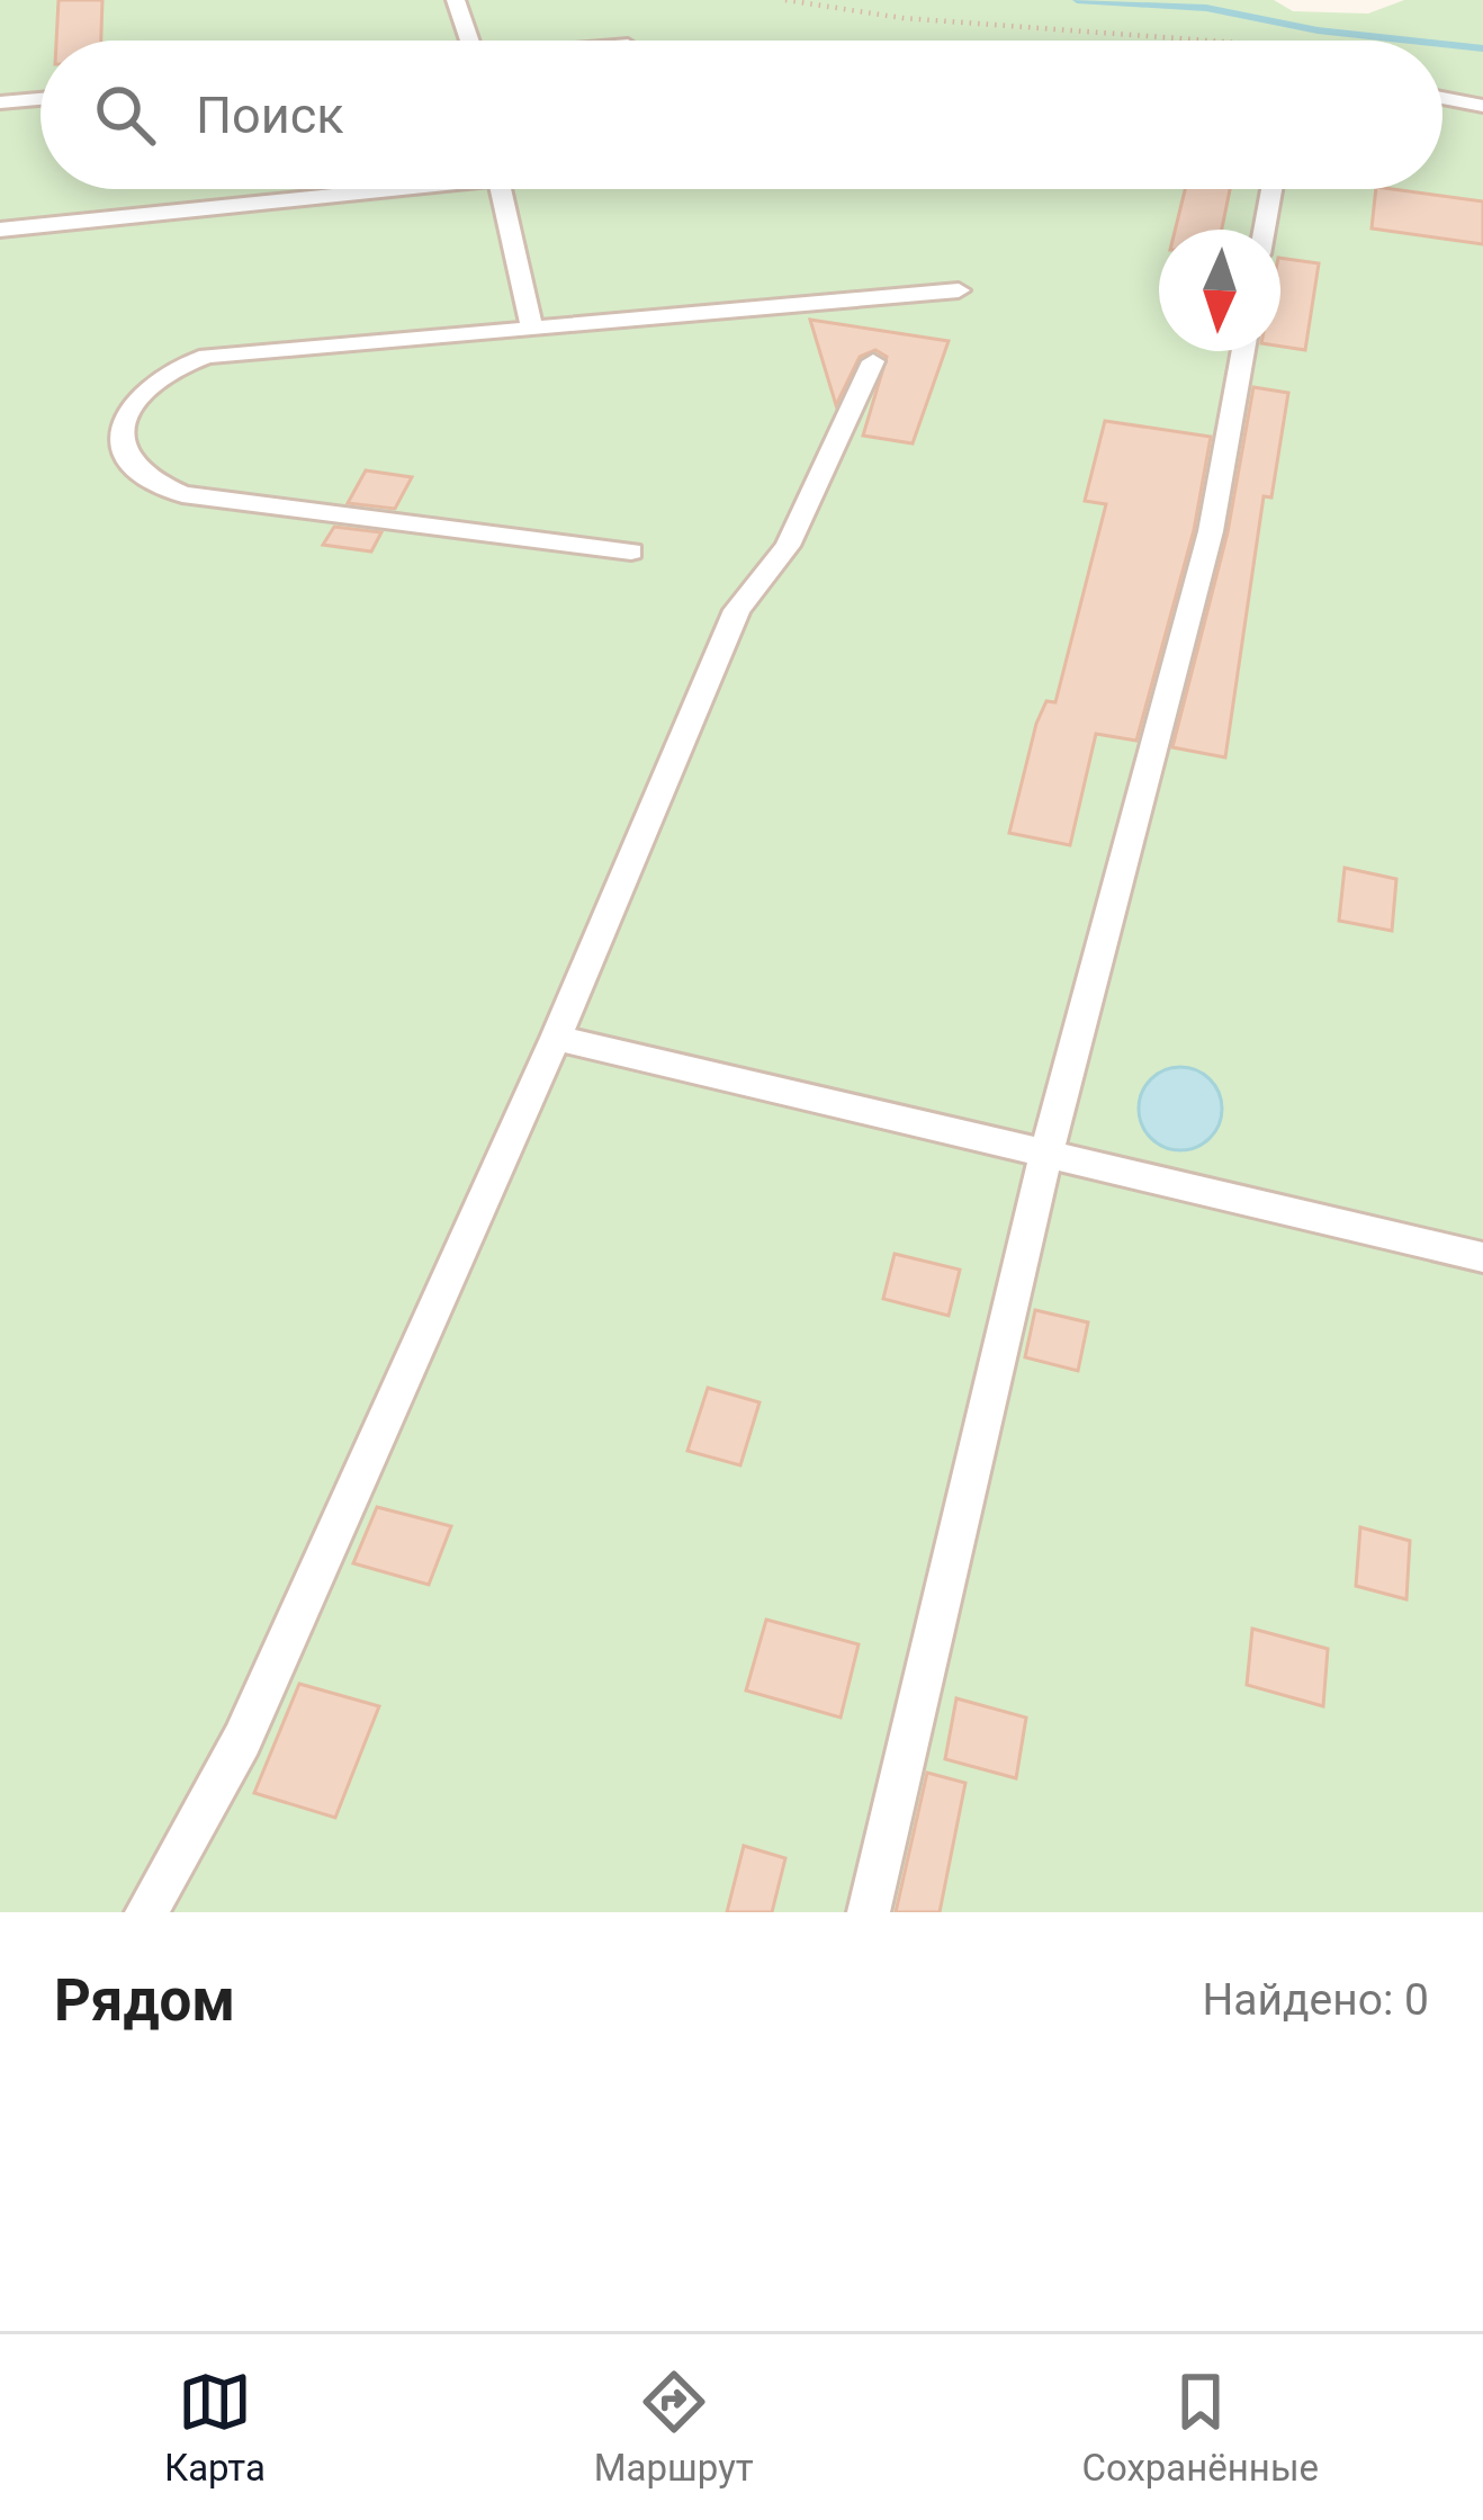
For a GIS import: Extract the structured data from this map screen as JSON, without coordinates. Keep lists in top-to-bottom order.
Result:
{
  "north": "bottom",
  "page": {
    "search": "Поиск",
    "heading": ["Рядом", "Найдено: 0"],
    "nav": ["Карта", "Маршрут", "Сохранённые"]
  }
}
